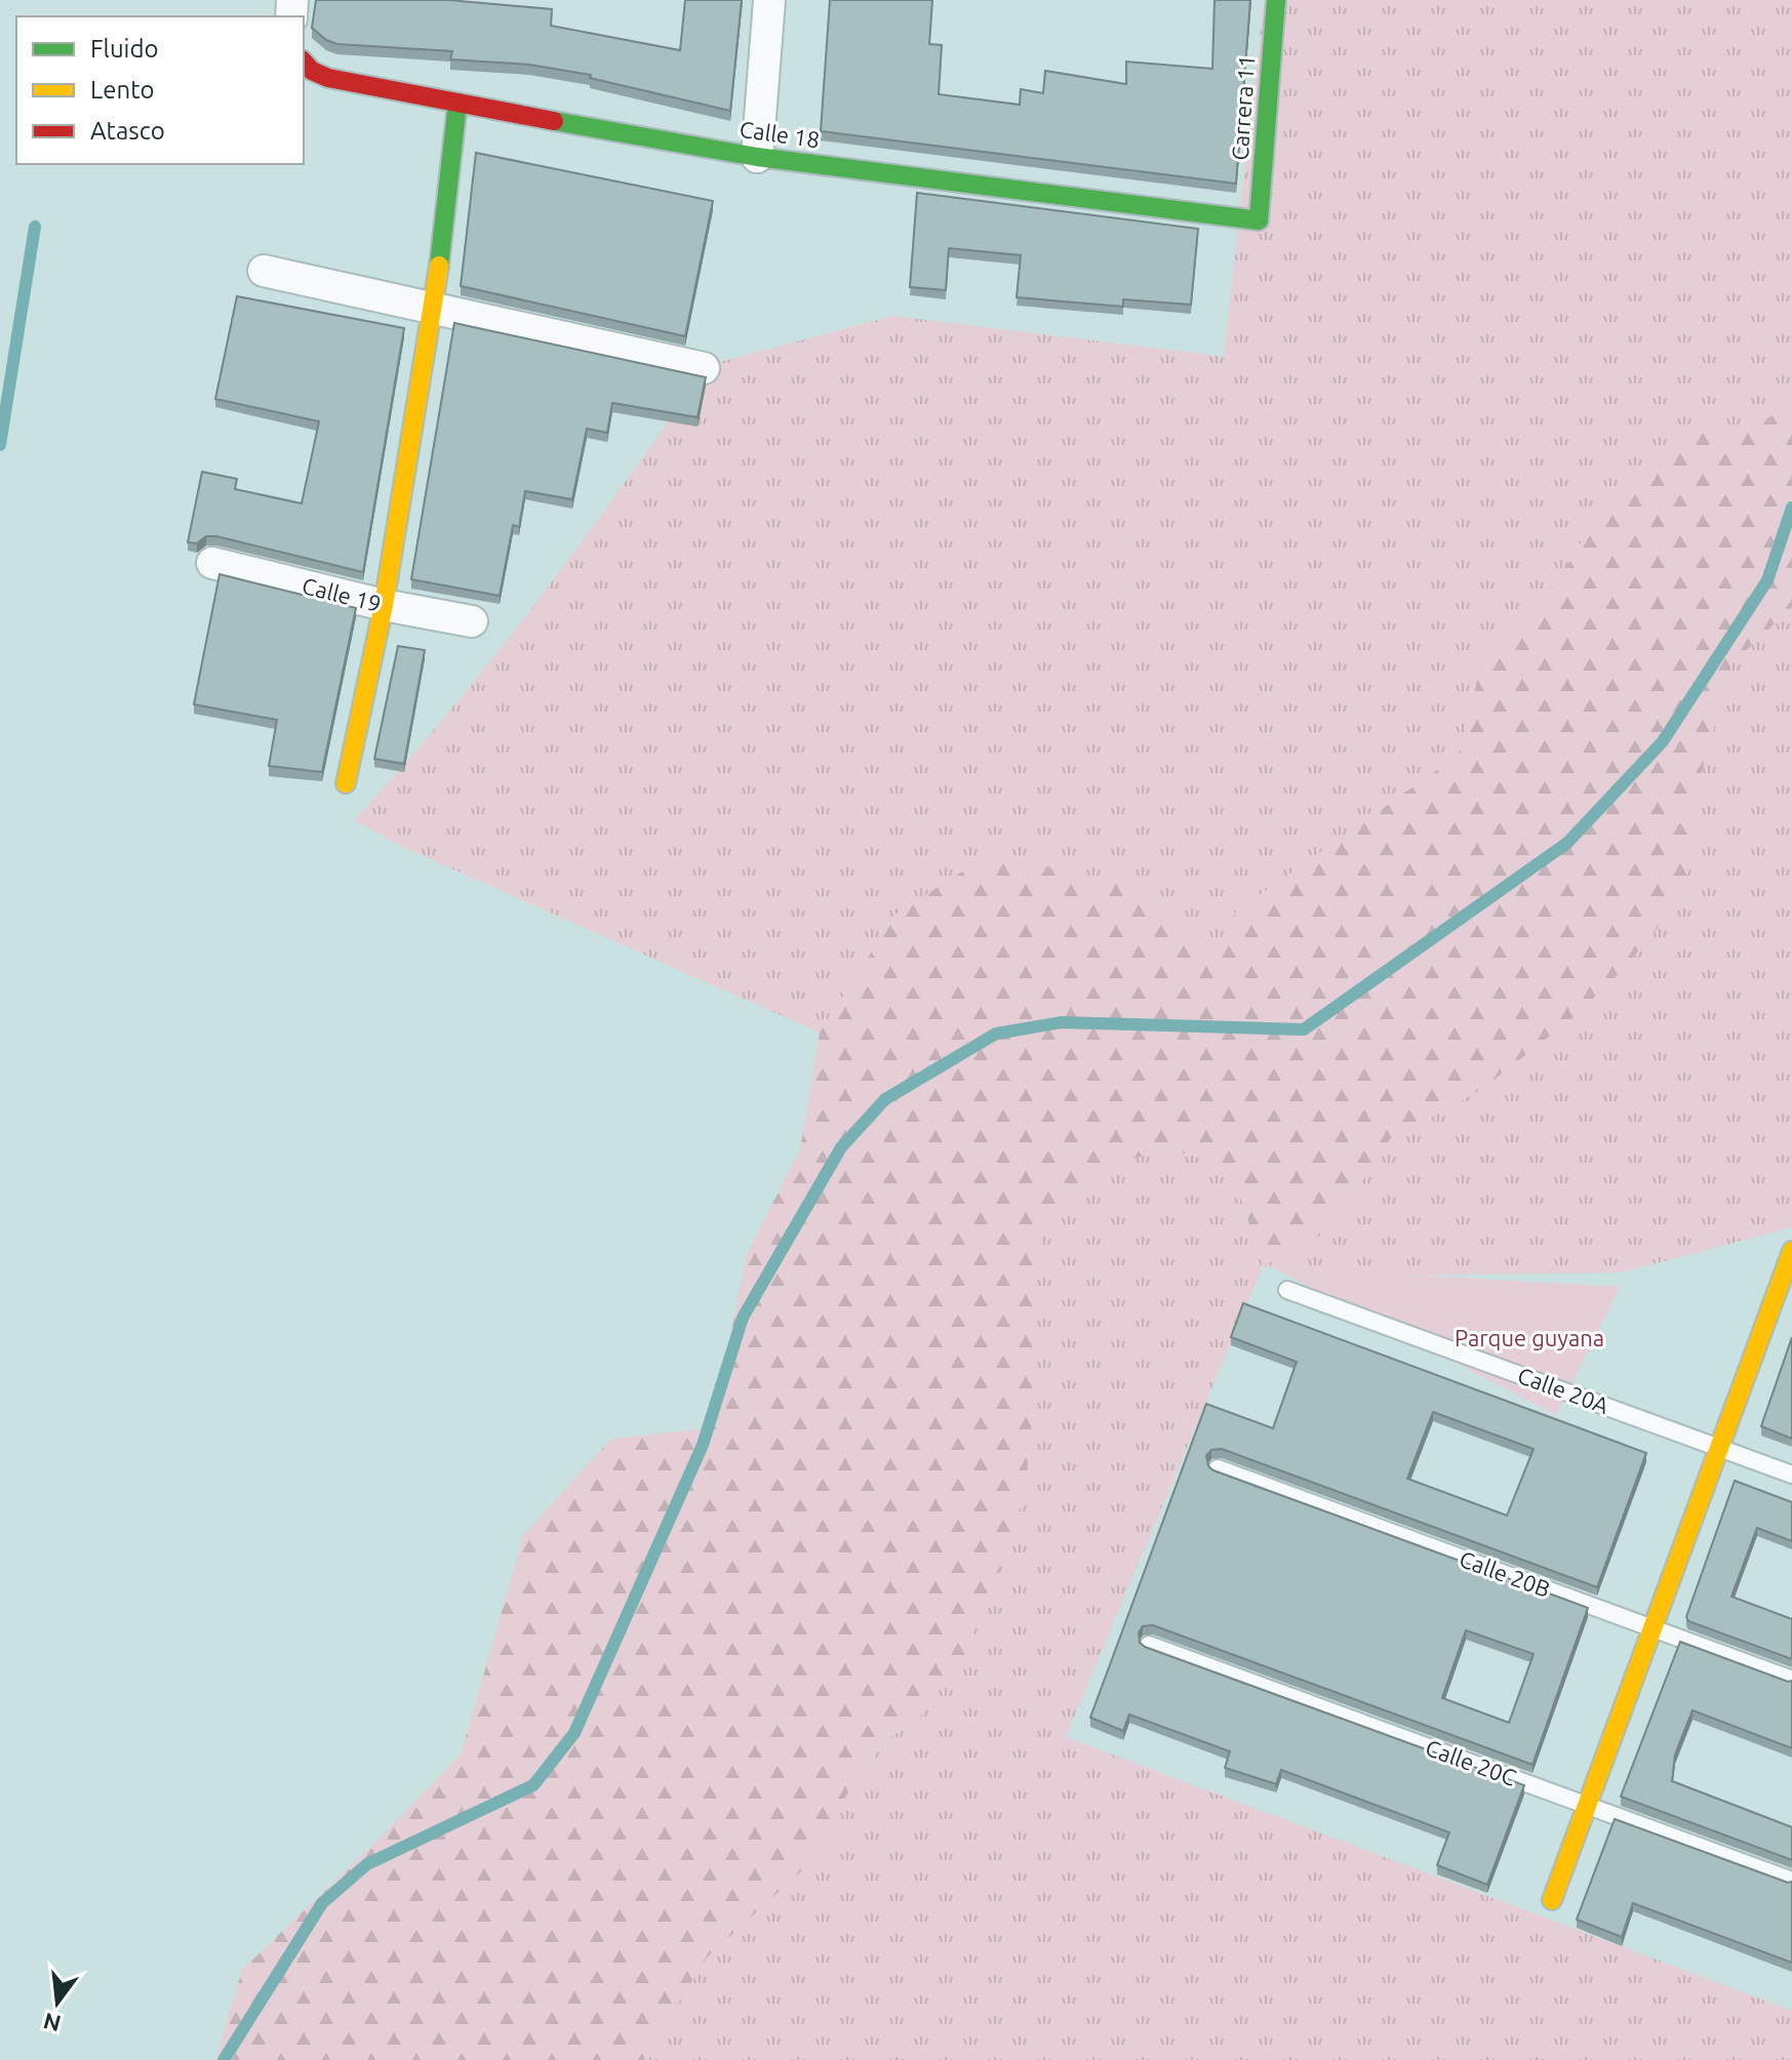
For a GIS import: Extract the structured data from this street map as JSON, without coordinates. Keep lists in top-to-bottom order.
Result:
{
  "streets": {
    "street": ["Carrera 11", "Calle 18", "Calle 19"],
    "lane": ["Calle 20A", "Calle 20B", "Calle 20C"]
  },
  "crossings": [
    ["Carrera 11", "Calle 18"]
  ],
  "parks": ["Parque guyana"],
  "legend": ["Fluido", "Lento", "Atasco"],
  "north": "bottom"
}
